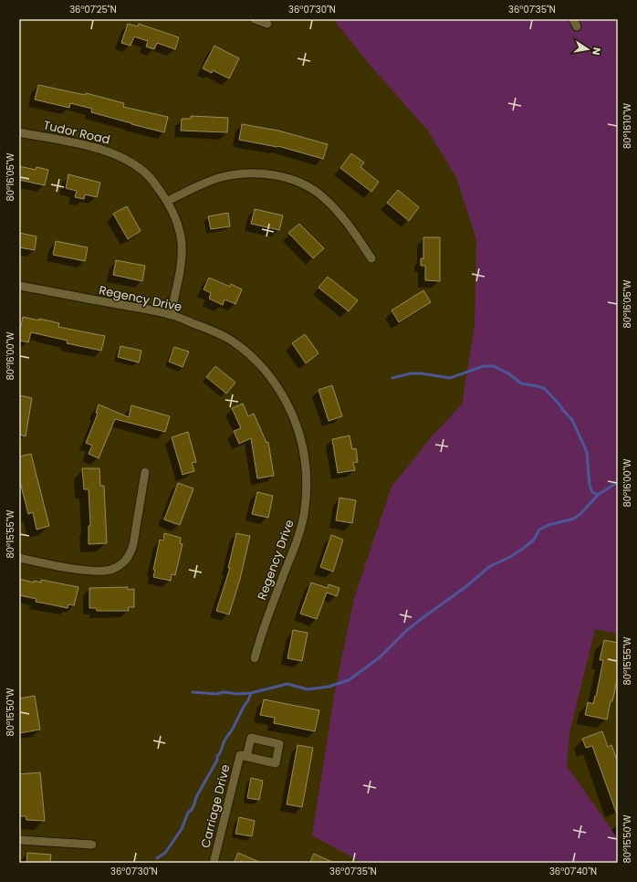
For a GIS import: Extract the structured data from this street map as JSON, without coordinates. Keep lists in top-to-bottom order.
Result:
{
  "streets": {
    "street": ["Tudor Road", "Regency Drive", "Carriage Drive"]
  },
  "crossings": [
    ["Tudor Road", "Regency Drive"]
  ],
  "north": "right",
  "coordinates": [
    "36°07'25\"N",
    "36°07'30\"N",
    "36°07'35\"N",
    "80°16'10\"W",
    "80°16'05\"W",
    "80°16'00\"W",
    "80°15'55\"W",
    "80°15'50\"W",
    "36°07'40\"N"
  ]
}
